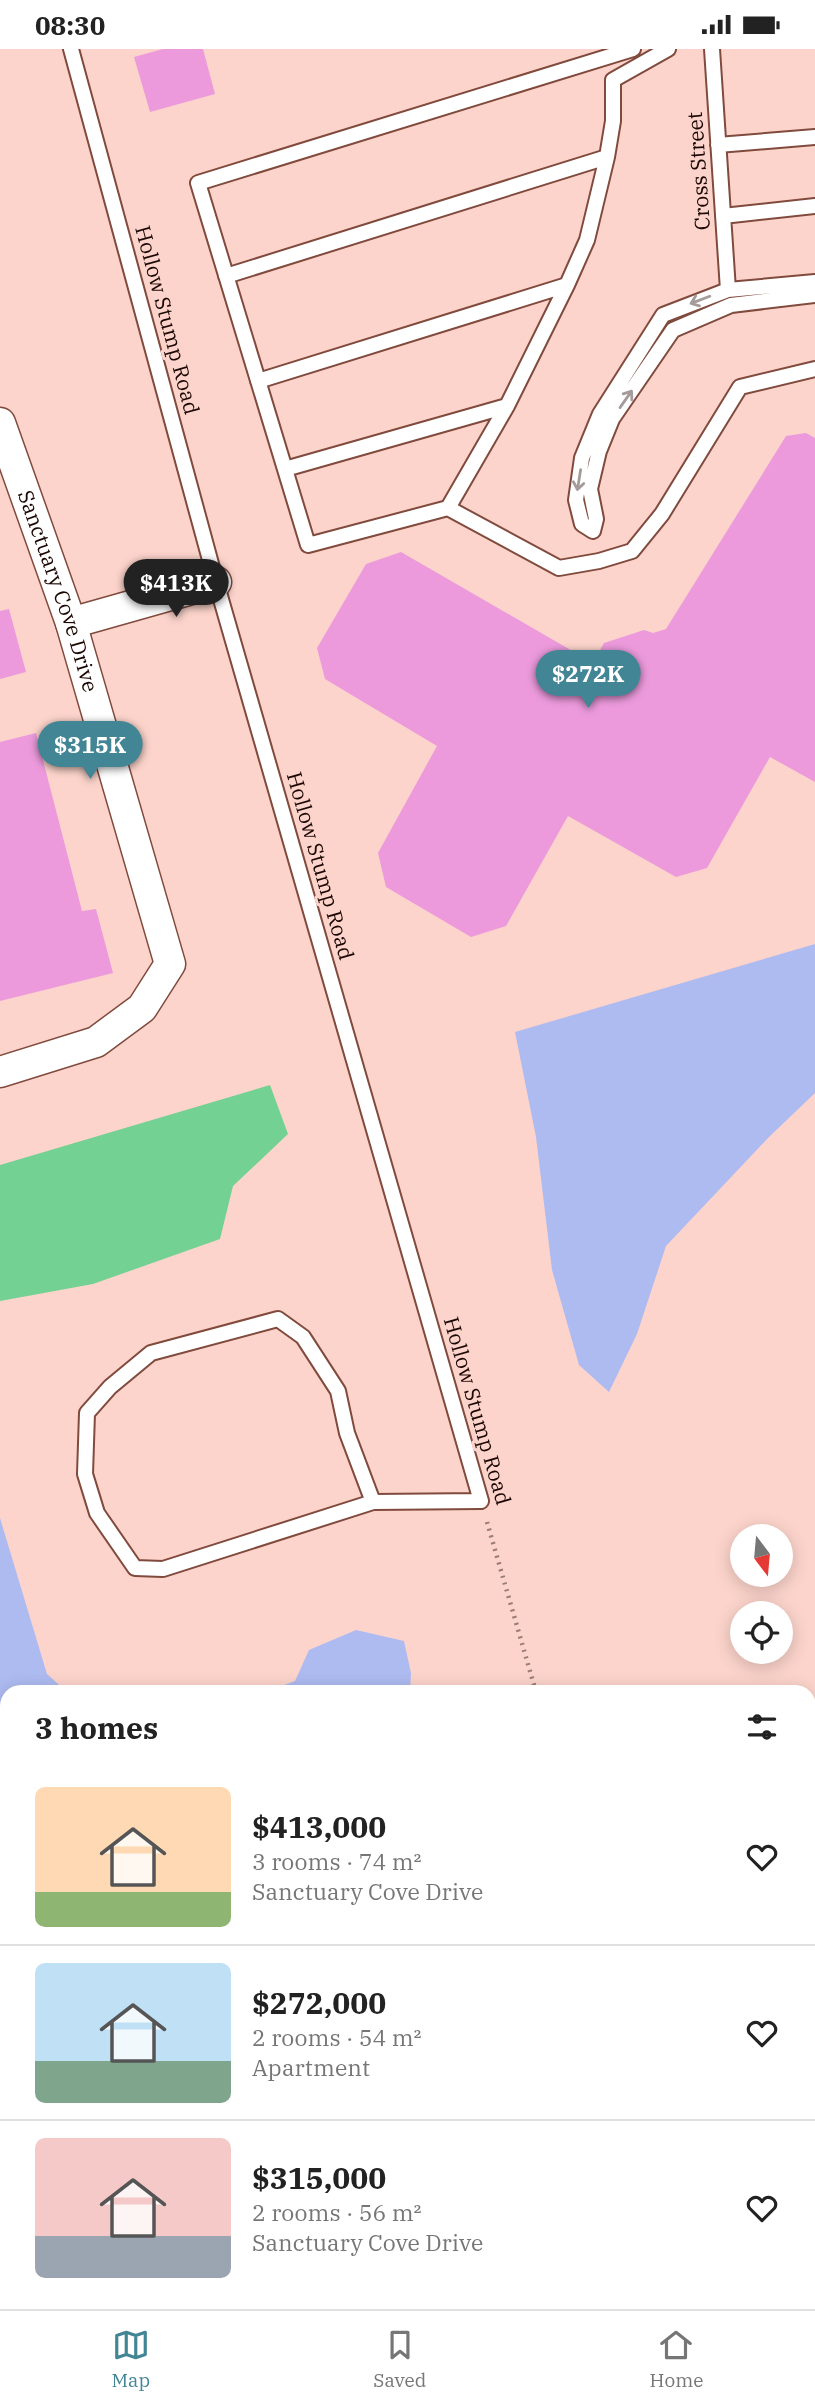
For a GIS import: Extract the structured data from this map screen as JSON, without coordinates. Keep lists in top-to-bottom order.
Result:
{
  "streets": {
    "street": ["Sanctuary Cove Drive"],
    "lane": ["Cross Street", "Hollow Stump Road"]
  },
  "north": "bottom",
  "page": {
    "status": "08:30",
    "price": ["$413K", "$272K", "$315K"],
    "heading": "3 homes",
    "list": [
      {
        "name": "$413,000",
        "note": "3 rooms · 74 m² · Sanctuary Cove Drive"
      },
      {
        "name": "$272,000",
        "note": "2 rooms · 54 m² · Apartment"
      },
      {
        "name": "$315,000",
        "note": "2 rooms · 56 m² · Sanctuary Cove Drive"
      }
    ],
    "tabs": ["Map", "Saved", "Home"]
  }
}
